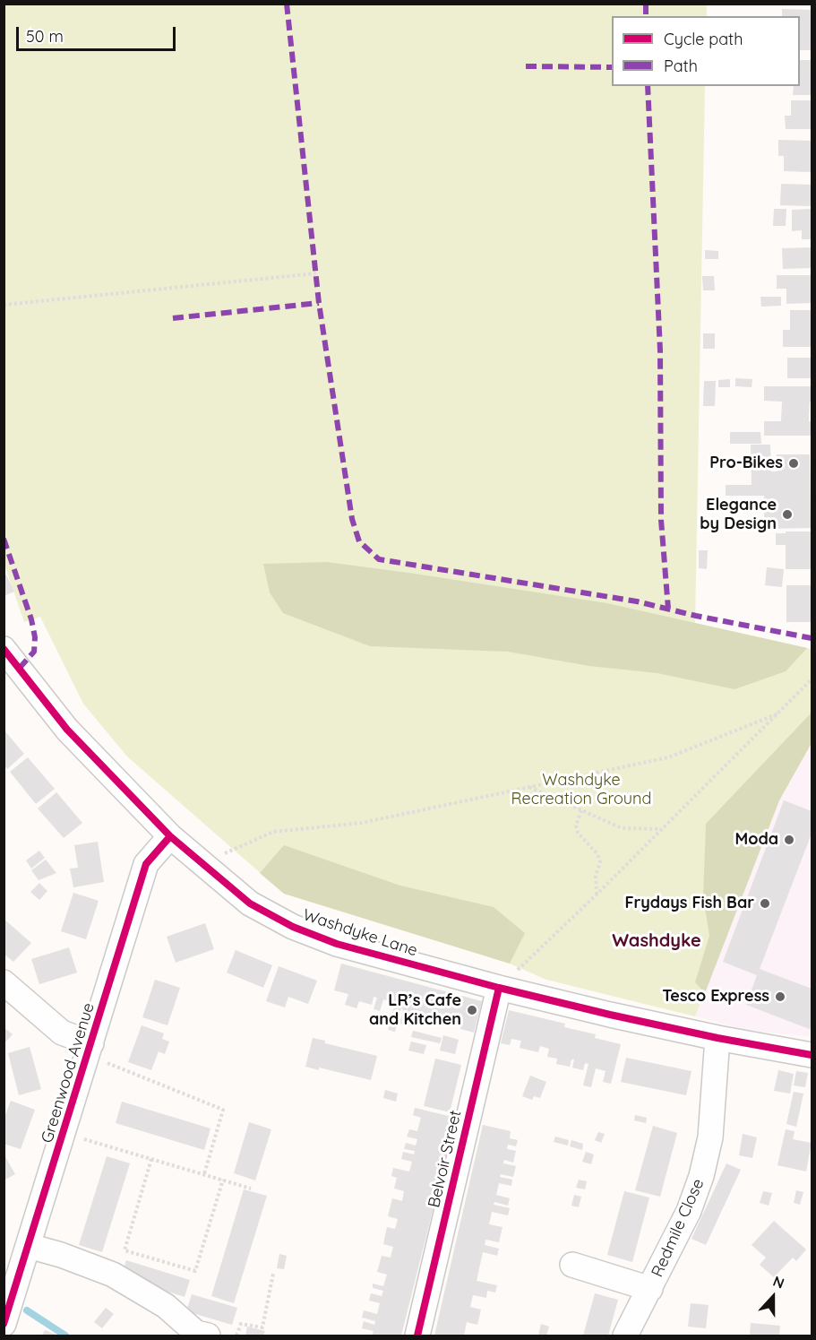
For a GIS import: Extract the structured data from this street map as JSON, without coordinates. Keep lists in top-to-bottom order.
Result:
{
  "streets": {
    "street": [
      "Washdyke Lane",
      "Greenwood Avenue",
      "Belvoir Street",
      "Redmile Close"
    ]
  },
  "crossings": [
    ["Washdyke Lane", "Greenwood Avenue"],
    ["Washdyke Lane", "Belvoir Street"],
    ["Washdyke Lane", "Redmile Close"]
  ],
  "districts": ["Washdyke"],
  "parks": ["Washdyke Recreation Ground"],
  "places": [
    "Pro-Bikes",
    "Elegance by Design",
    "Moda",
    "Frydays Fish Bar",
    "Tesco Express",
    "LR’s Cafe and Kitchen"
  ],
  "legend": ["Cycle path", "Path"],
  "scale_bar": "50 m",
  "north": "top"
}
